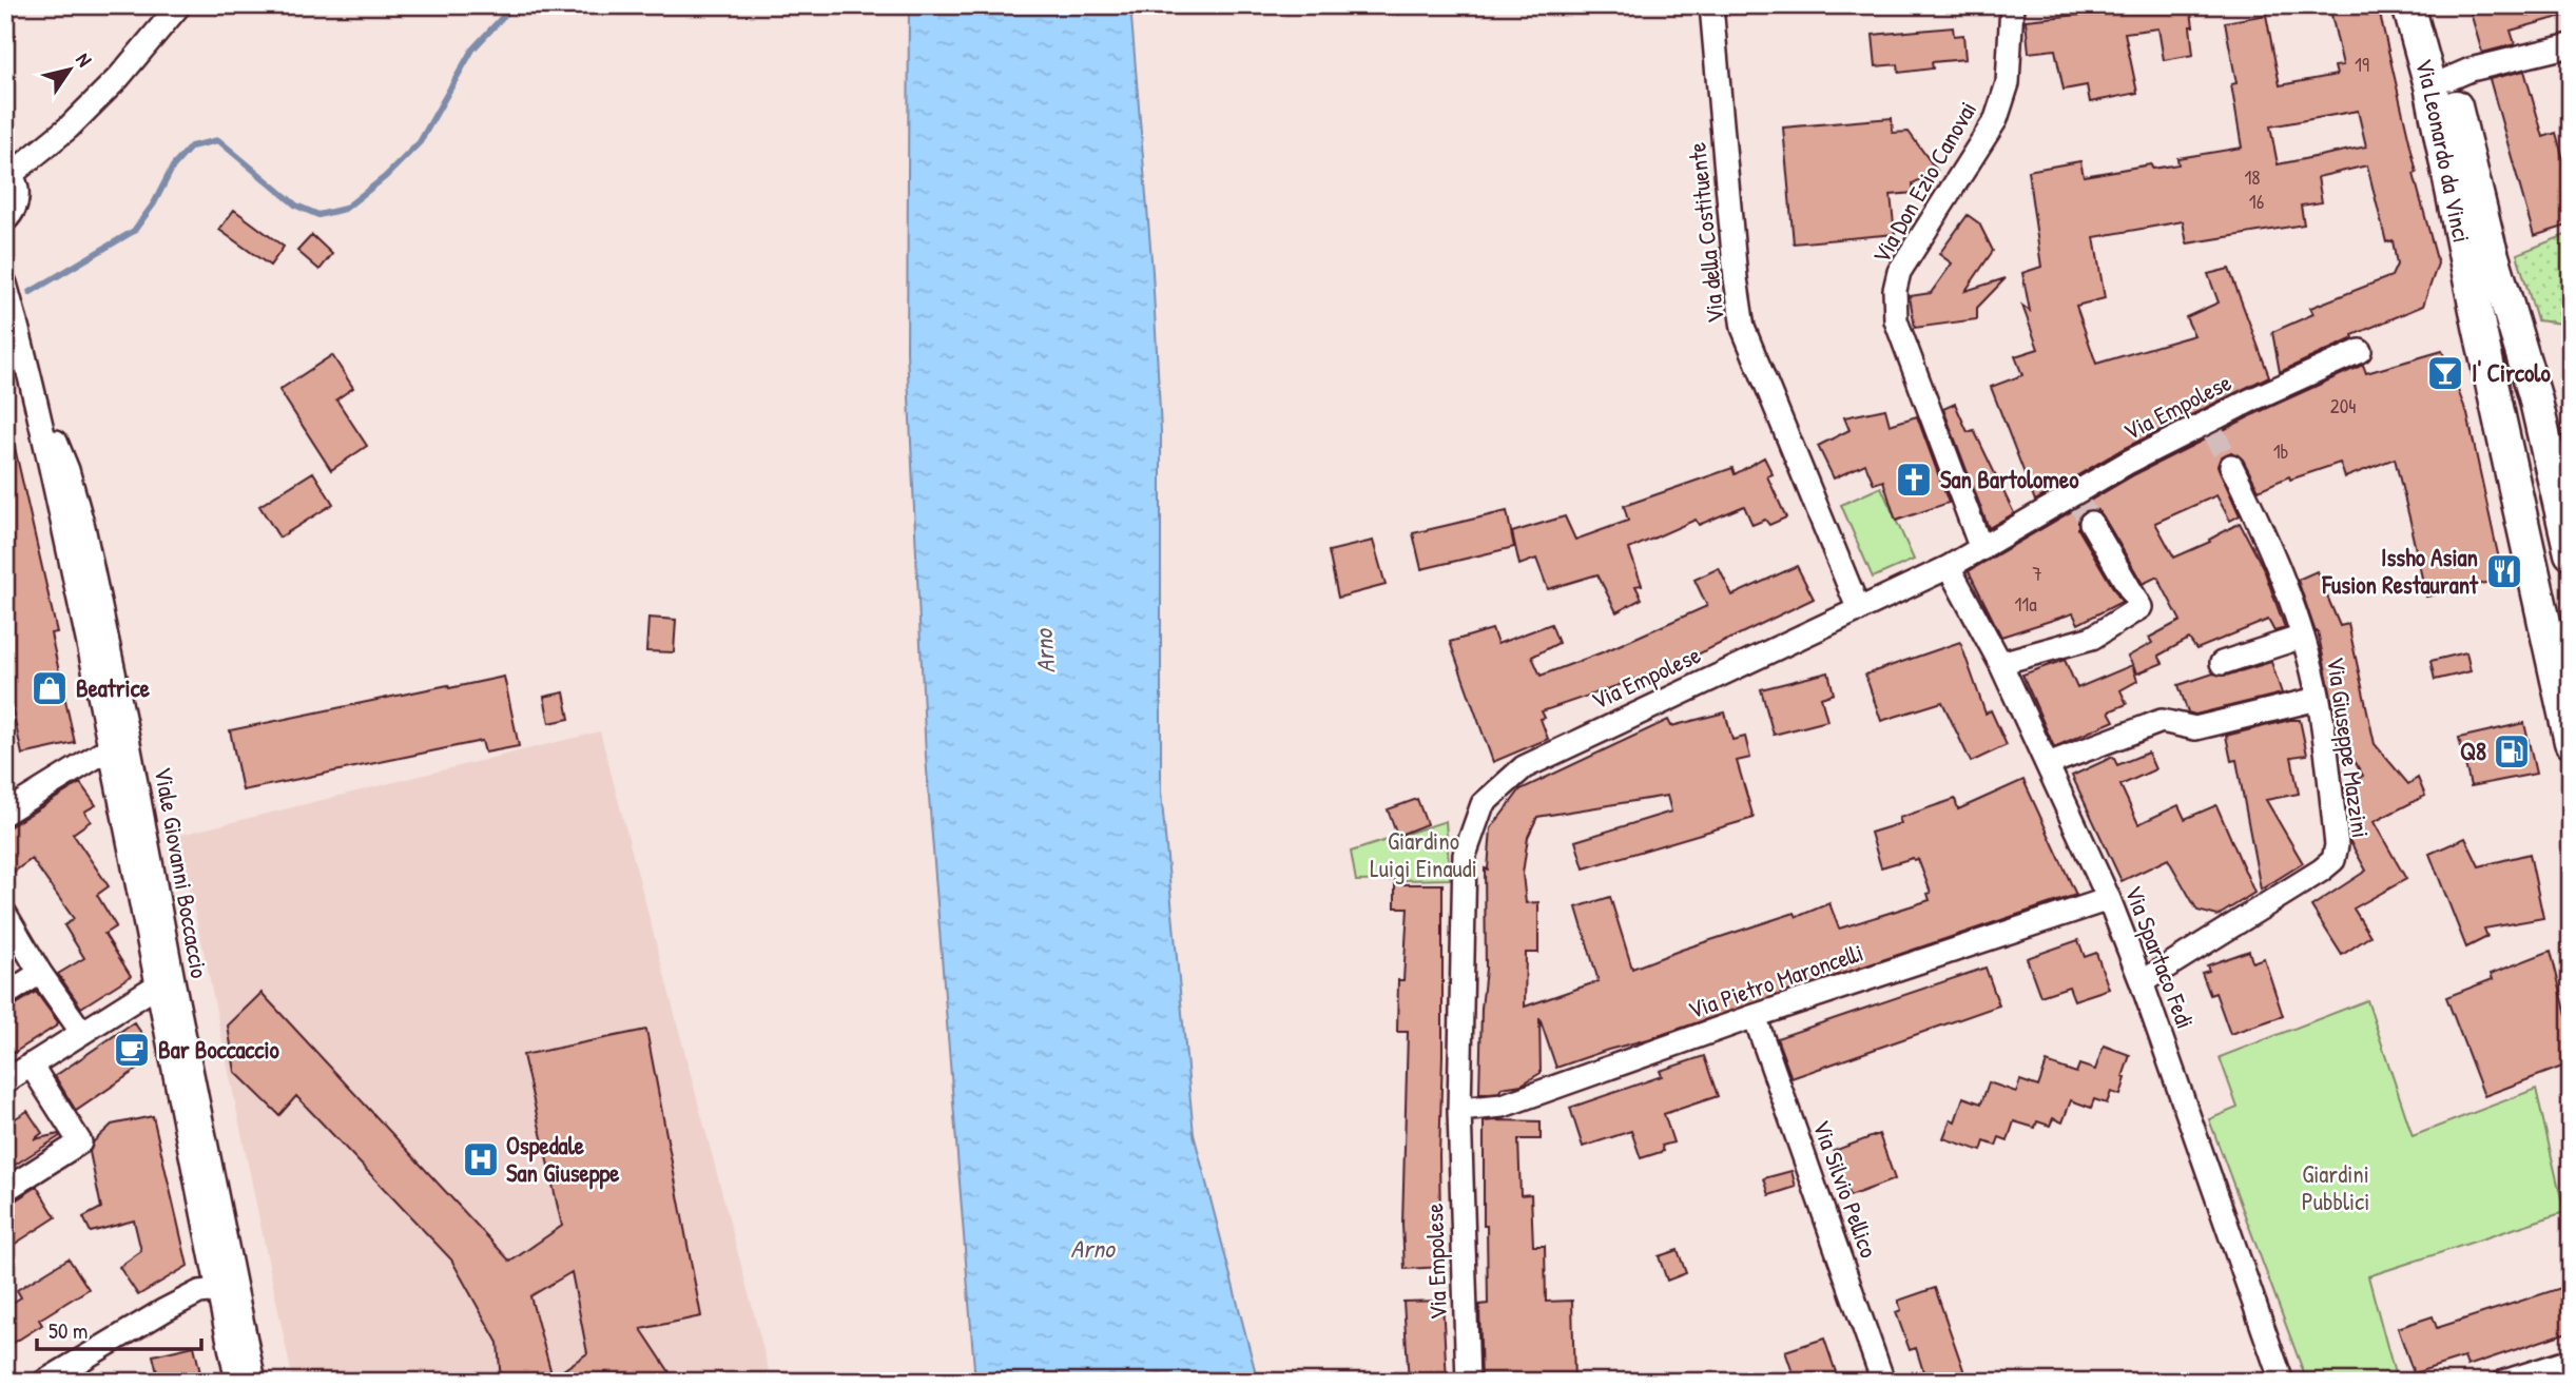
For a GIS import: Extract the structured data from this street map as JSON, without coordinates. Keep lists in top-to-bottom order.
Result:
{
  "streets": {
    "main road": ["Via Leonardo da Vinci"],
    "street": [
      "Via Don Ezio Canovai",
      "Via della Costituente",
      "Via Empolese",
      "Via Giuseppe Mazzini",
      "Viale Giovanni Boccaccio",
      "Via Spartaco Fedi",
      "Via Pietro Maroncelli",
      "Via Silvio Pellico"
    ]
  },
  "crossings": [
    ["Via Don Ezio Canovai", "Via Empolese"],
    ["Via della Costituente", "Via Empolese"],
    ["Via Empolese", "Via Spartaco Fedi"],
    ["Via Empolese", "Via Pietro Maroncelli"],
    ["Via Giuseppe Mazzini", "Via Spartaco Fedi"],
    ["Via Spartaco Fedi", "Via Pietro Maroncelli"],
    ["Via Pietro Maroncelli", "Via Silvio Pellico"]
  ],
  "water": ["Arno"],
  "parks": ["Giardino Luigi Einaudi", "Giardini Pubblici"],
  "places": {
    "bar": ["I' Circolo"],
    "church": ["San Bartolomeo"],
    "restaurant": ["Issho Asian Fusion Restaurant"],
    "shop": ["Beatrice"],
    "fuel station": ["Q8"],
    "cafe": ["Bar Boccaccio"],
    "hospital": ["Ospedale San Giuseppe"]
  },
  "house_numbers": [
    "19",
    "18",
    "16",
    "204",
    "1b",
    "7",
    "11a"
  ],
  "scale_bar": "50 m",
  "north": "top right"
}
